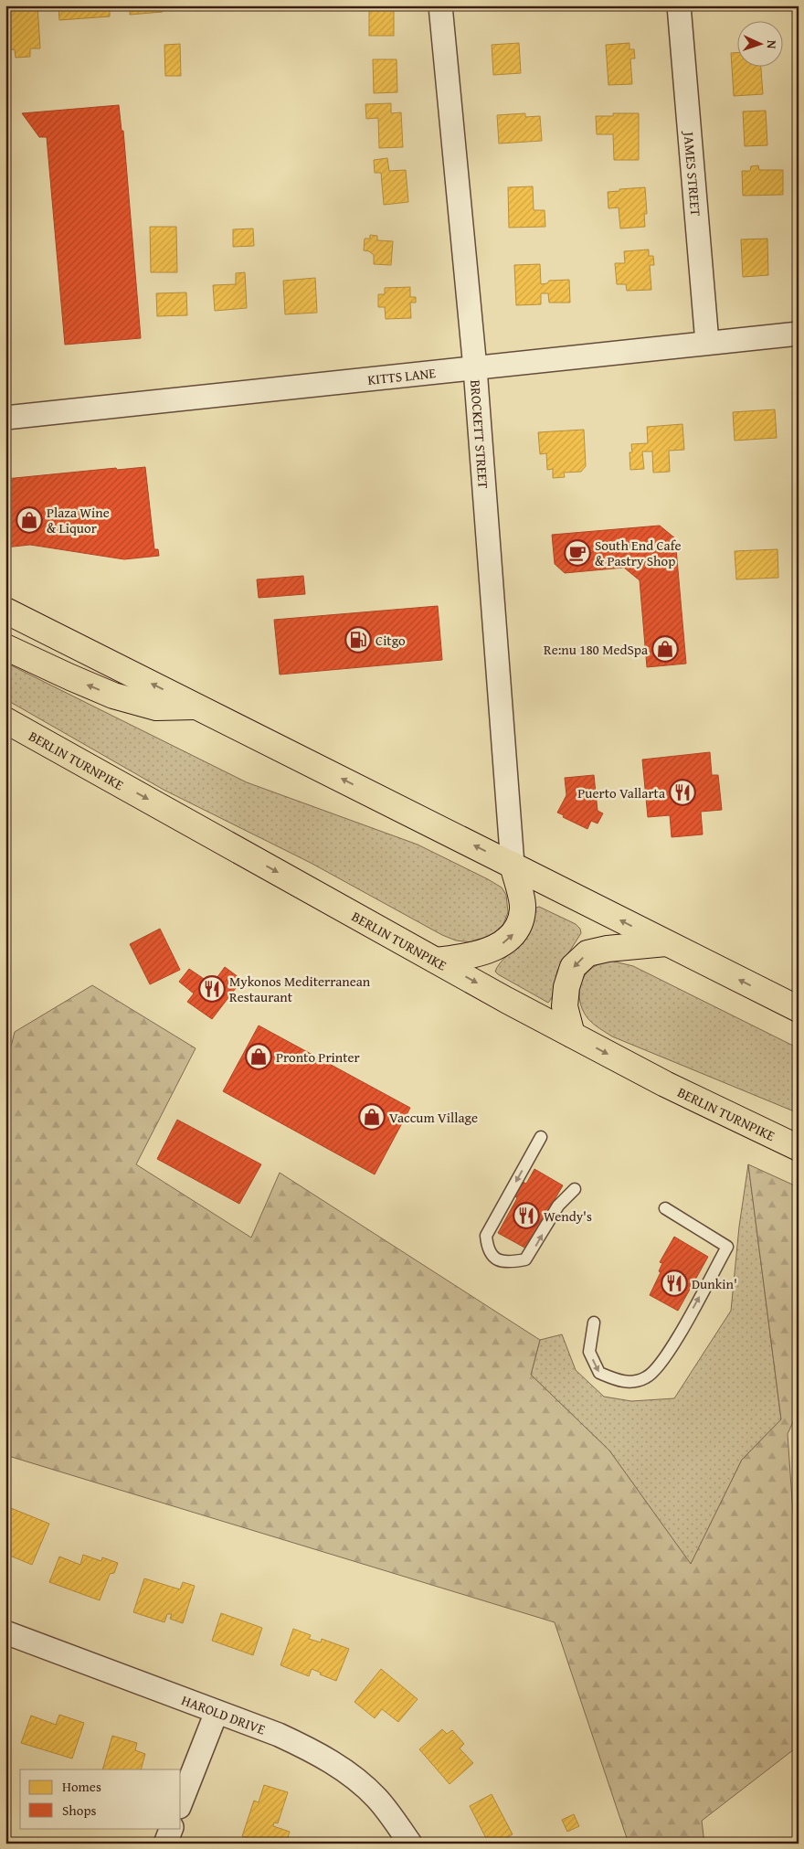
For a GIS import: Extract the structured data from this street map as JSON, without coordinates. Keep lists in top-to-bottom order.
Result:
{
  "streets": {
    "highway": ["BERLIN TURNPIKE"],
    "street": [
      "JAMES STREET",
      "KITTS LANE",
      "BROCKETT STREET",
      "HAROLD DRIVE"
    ]
  },
  "crossings": [
    ["JAMES STREET", "KITTS LANE"],
    ["KITTS LANE", "BROCKETT STREET"]
  ],
  "places": {
    "shop": [
      "Plaza Wine & Liquor",
      "Re:nu 180 MedSpa",
      "Pronto Printer",
      "Vaccum Village"
    ],
    "cafe": ["South End Cafe & Pastry Shop"],
    "fuel station": ["Citgo"],
    "restaurant": [
      "Puerto Vallarta",
      "Mykonos Mediterranean Restaurant",
      "Wendy's",
      "Dunkin'"
    ]
  },
  "legend": ["Homes", "Shops"],
  "north": "right"
}
